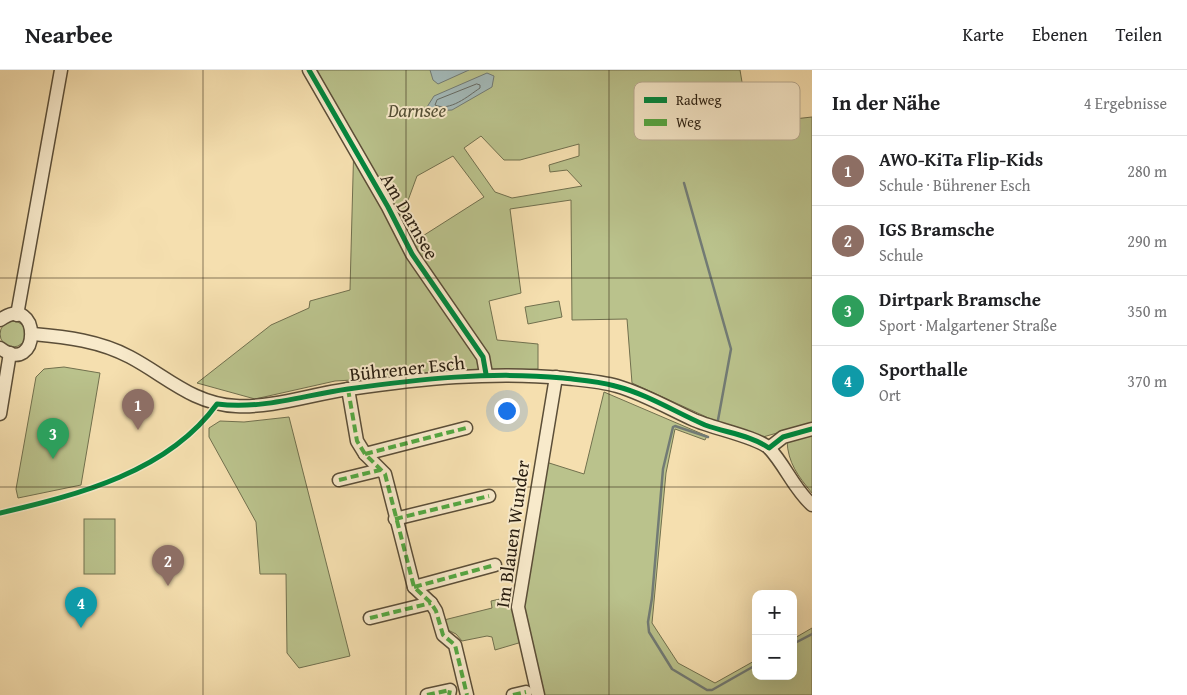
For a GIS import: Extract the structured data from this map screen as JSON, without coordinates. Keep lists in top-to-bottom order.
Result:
{
  "streets": {
    "street": ["Am Darnsee", "Bührener Esch", "Im Blauen Wunder"]
  },
  "crossings": [
    ["Am Darnsee", "Bührener Esch"],
    ["Bührener Esch", "Im Blauen Wunder"]
  ],
  "parks": ["Darnsee"],
  "legend": ["Radweg", "Weg"],
  "page": {
    "header": "Nearbee",
    "nav": ["Karte", "Ebenen", "Teilen"],
    "heading": ["In der Nähe", "4 Ergebnisse"],
    "list": [
      {
        "mark": "1",
        "name": "AWO-KiTa Flip-Kids",
        "note": "Schule · Bührener Esch",
        "value": "280 m"
      },
      {
        "mark": "2",
        "name": "IGS Bramsche",
        "note": "Schule",
        "value": "290 m"
      },
      {
        "mark": "3",
        "name": "Dirtpark Bramsche",
        "note": "Sport · Malgartener Straße",
        "value": "350 m"
      },
      {
        "mark": "4",
        "name": "Sporthalle",
        "note": "Ort",
        "value": "370 m"
      }
    ],
    "pins": [
      "1",
      "3",
      "2",
      "4"
    ],
    "map_buttons": ["+", "−"]
  }
}
